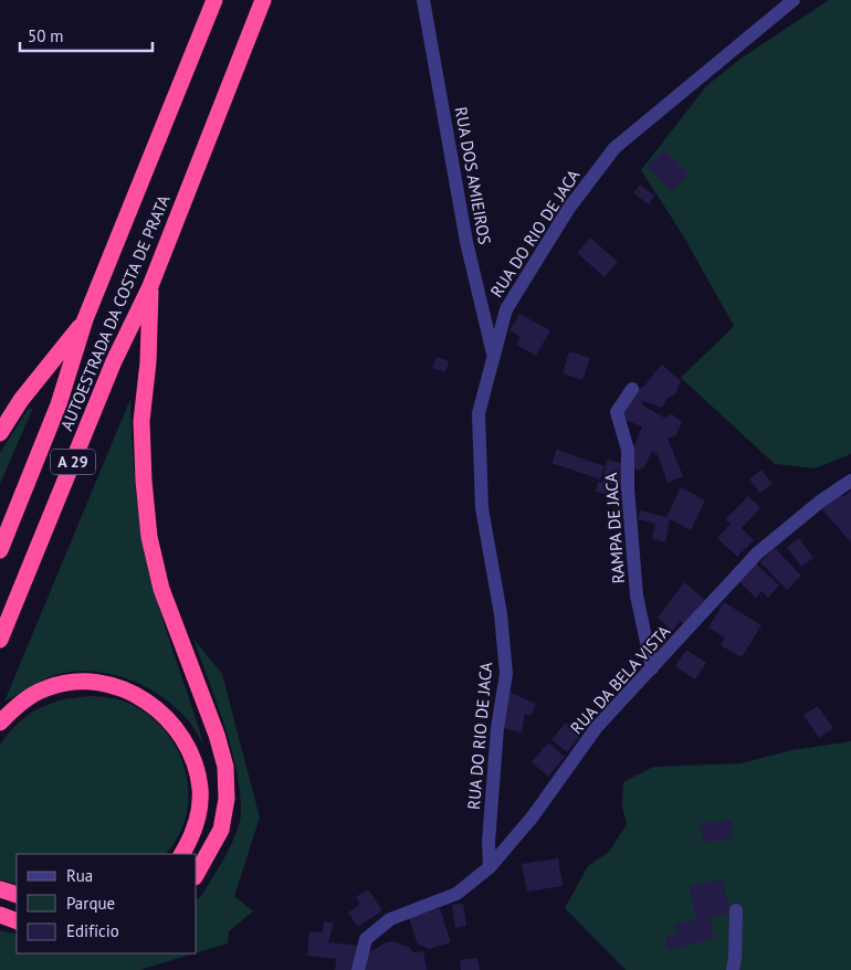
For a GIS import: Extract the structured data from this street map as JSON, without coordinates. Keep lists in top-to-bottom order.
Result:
{
  "streets": {
    "highway": ["AUTOESTRADA DA COSTA DE PRATA", "A 29"],
    "street": [
      "RUA DOS AMIEIROS",
      "RUA DO RIO DE JACA",
      "RAMPA DE JACA",
      "RUA DA BELA VISTA"
    ]
  },
  "crossings": [
    ["RUA DOS AMIEIROS", "RUA DO RIO DE JACA"],
    ["RUA DO RIO DE JACA", "RUA DA BELA VISTA"],
    ["RAMPA DE JACA", "RUA DA BELA VISTA"]
  ],
  "legend": ["Rua", "Parque", "Edifício"],
  "scale_bar": "50 m"
}
